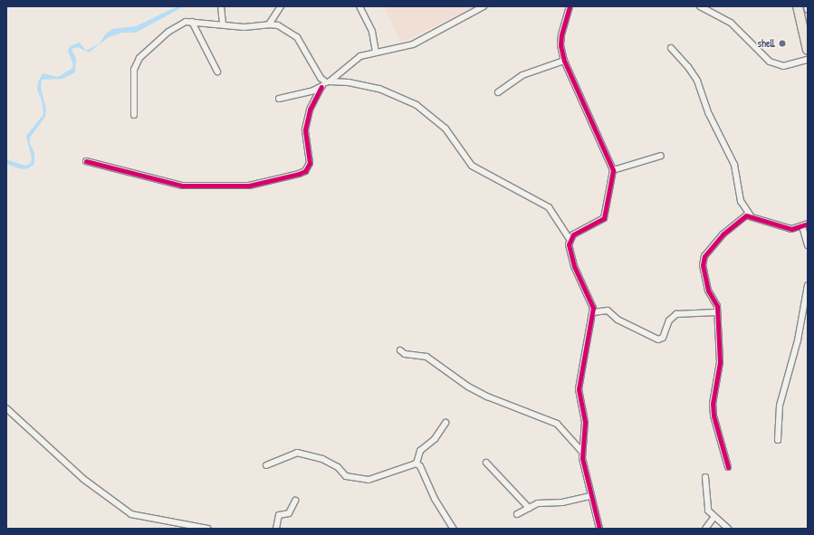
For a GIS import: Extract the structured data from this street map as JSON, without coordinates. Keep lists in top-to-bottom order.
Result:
{
  "places": ["shell"]
}
